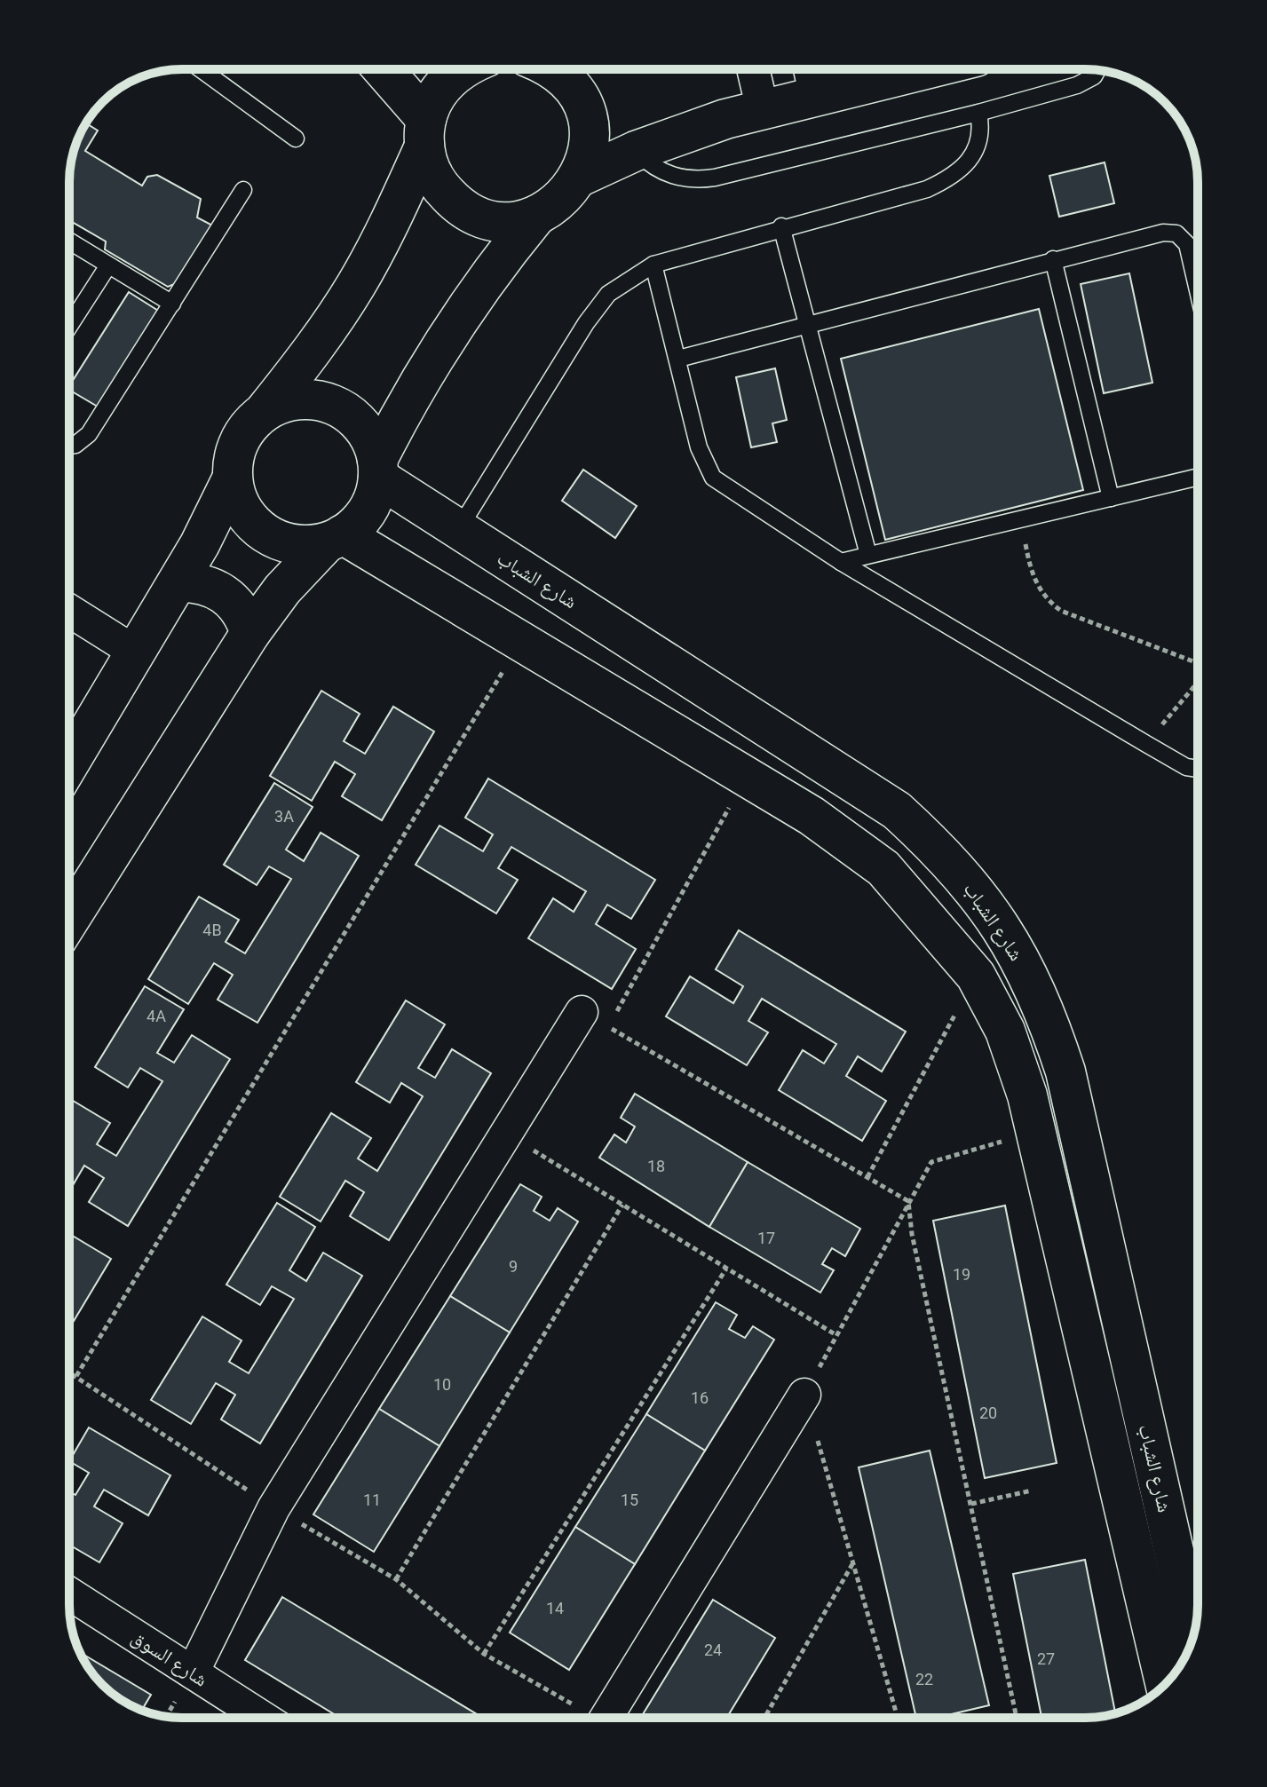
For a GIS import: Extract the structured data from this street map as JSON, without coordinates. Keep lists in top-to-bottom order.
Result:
{
  "streets": {
    "street": ["شارع الشباب", "شارع السوق"]
  },
  "house_numbers": [
    "3A",
    "4B",
    "4A",
    "18",
    "17",
    "9",
    "19",
    "10",
    "16",
    "20",
    "11",
    "15",
    "14",
    "24",
    "27",
    "22"
  ]
}
